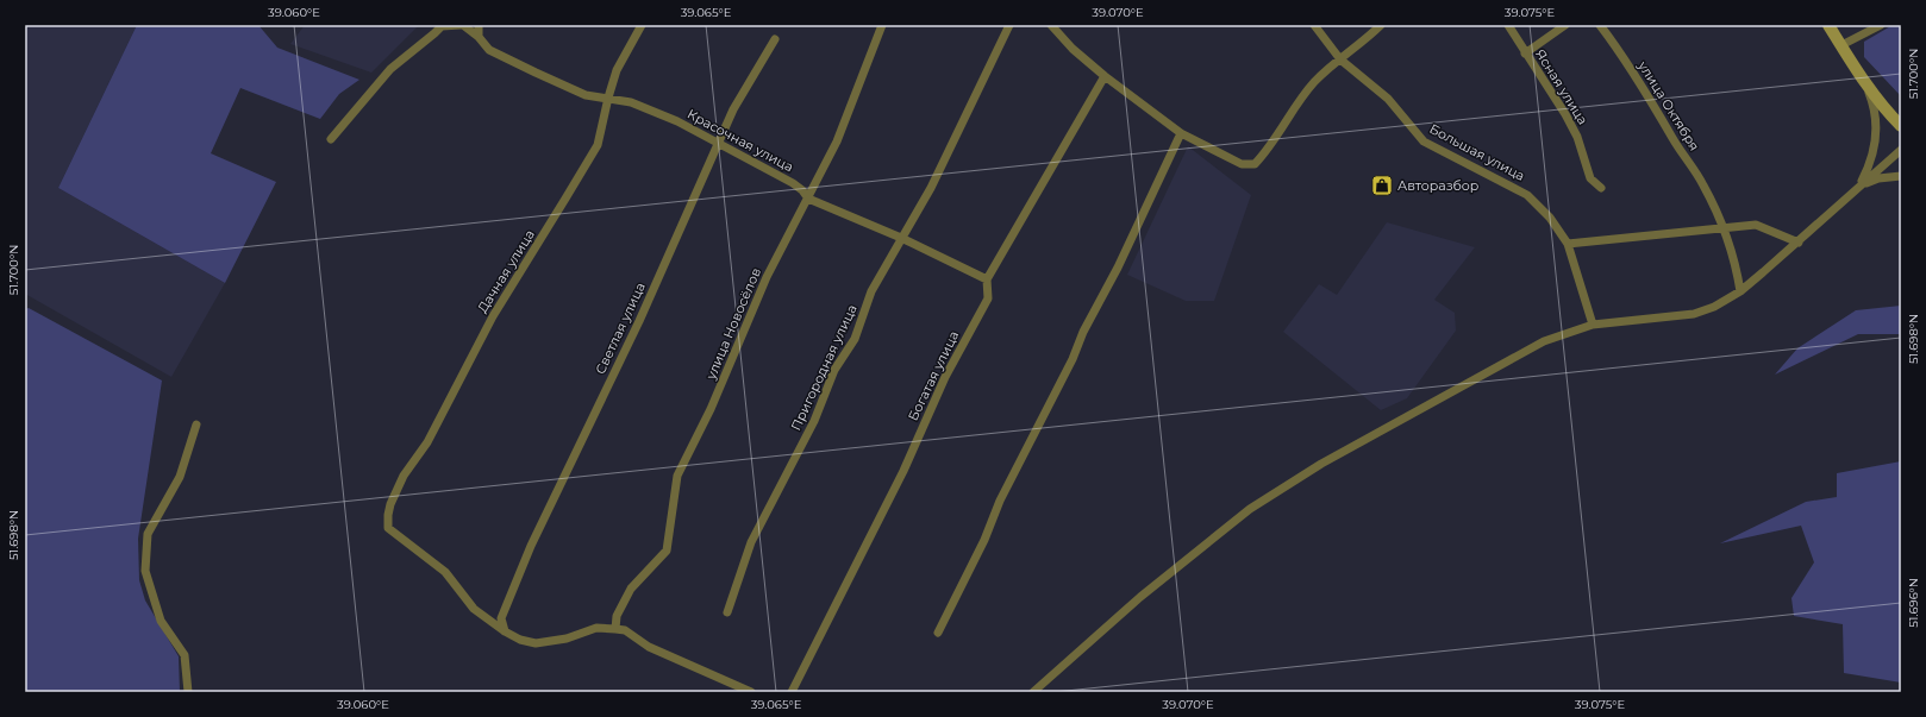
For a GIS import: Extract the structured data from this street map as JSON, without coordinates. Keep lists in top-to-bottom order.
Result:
{
  "streets": {
    "street": [
      "Ясная улица",
      "улица Октября",
      "Красочная улица",
      "Большая улица",
      "Дачная улица",
      "улица Новосёлов",
      "Светлая улица",
      "Пригородная улица",
      "Богатая улица"
    ]
  },
  "crossings": [
    ["Красочная улица", "Дачная улица"],
    ["Красочная улица", "улица Новосёлов"],
    ["Красочная улица", "Светлая улица"],
    ["Красочная улица", "Пригородная улица"],
    ["Красочная улица", "Богатая улица"],
    ["Дачная улица", "Светлая улица"]
  ],
  "places": {
    "shop": ["Авторазбор"]
  },
  "coordinates": [
    "39.060°E",
    "39.065°E",
    "39.070°E",
    "39.075°E",
    "51.700°N",
    "51.698°N",
    "51.696°N"
  ]
}
